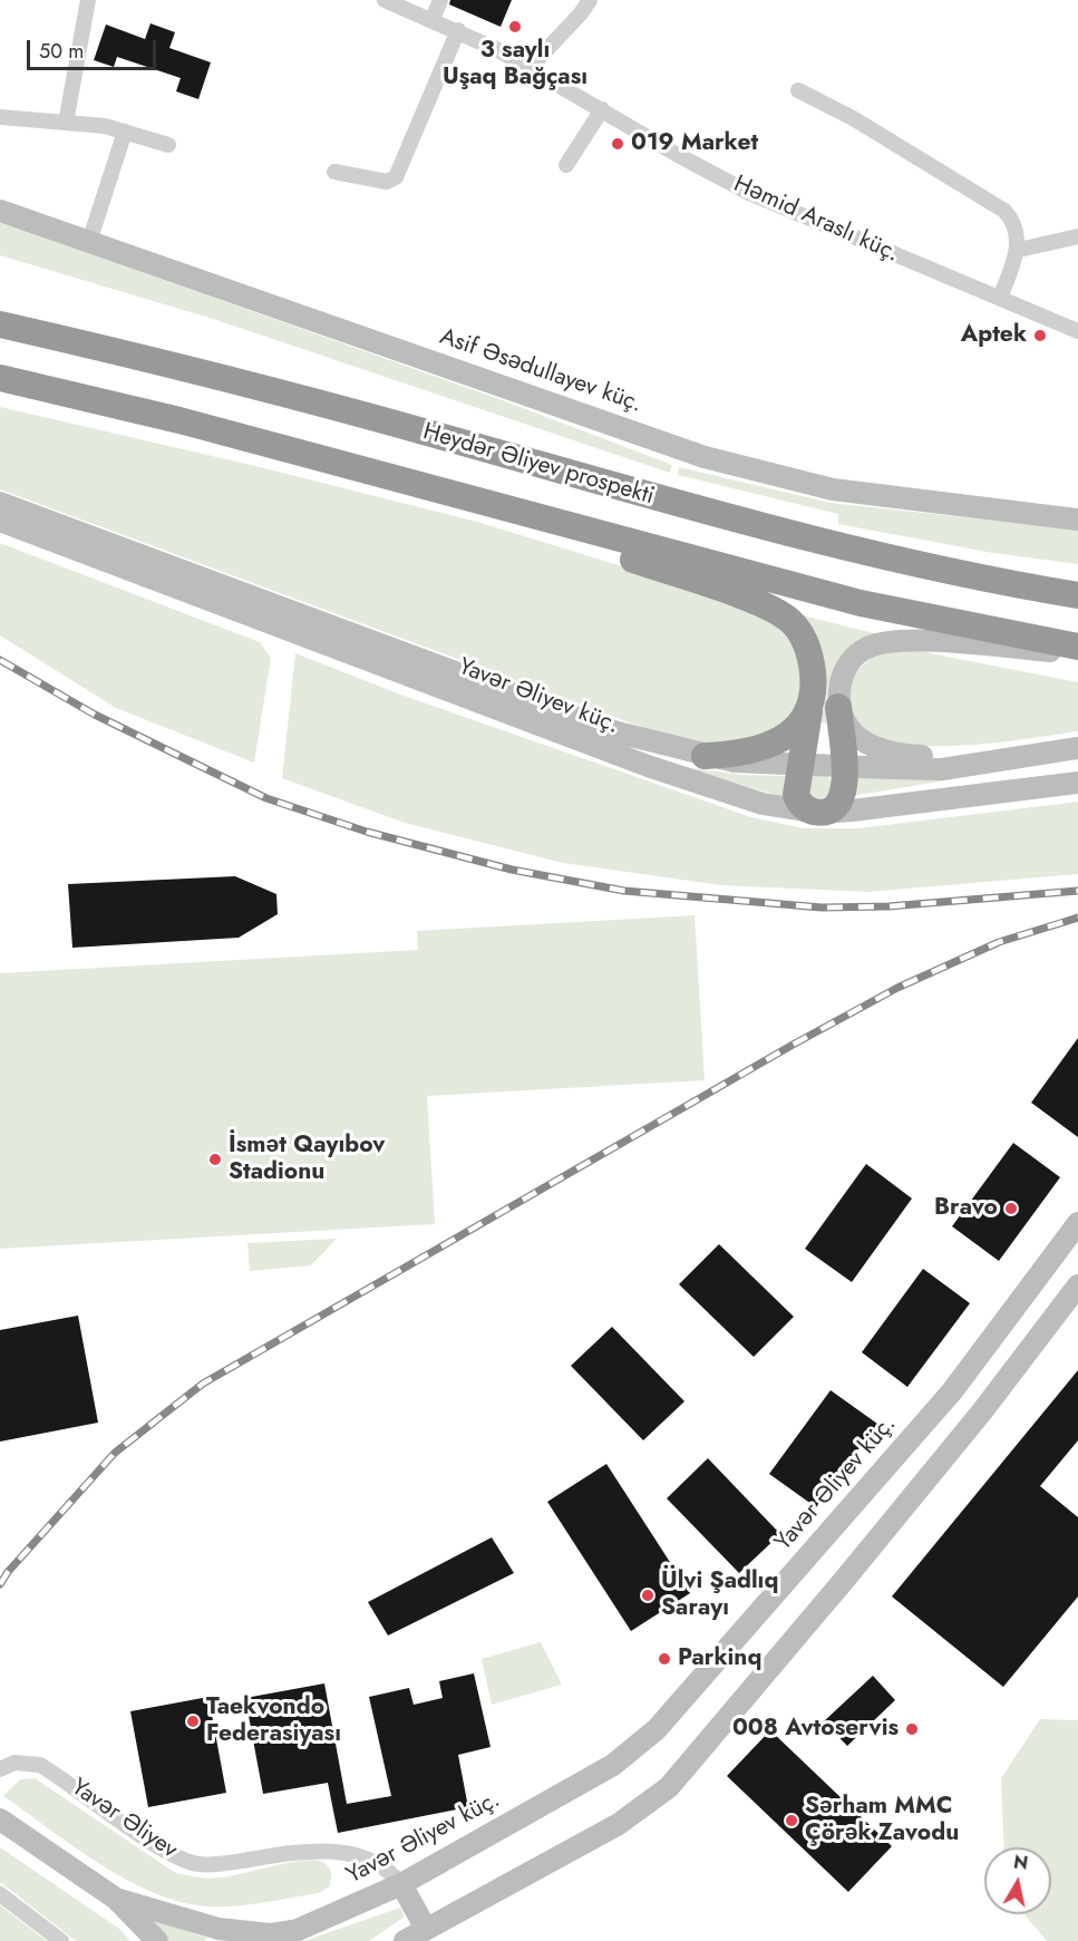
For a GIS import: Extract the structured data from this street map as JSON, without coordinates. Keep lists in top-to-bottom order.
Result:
{
  "streets": {
    "highway": ["Heydər Əliyev prospekti"],
    "main road": ["Asif Əsədullayev küç.", "Yavər Əliyev küç."],
    "street": ["Həmid Araslı küç.", "Yavər Əliyev"]
  },
  "crossings": [
    ["Yavər Əliyev küç.", "Yavər Əliyev"]
  ],
  "places": [
    "3 saylı Uşaq Bağçası",
    "019 Market",
    "Aptek",
    "İsmət Qayıbov Stadionu",
    "Bravo",
    "Ülvi Şadlıq Sarayı",
    "Parkinq",
    "Taekvondo Federasiyası",
    "008 Avtoservis",
    "Sərham MMC Çörək Zavodu"
  ],
  "scale_bar": "50 m",
  "north": "top"
}
